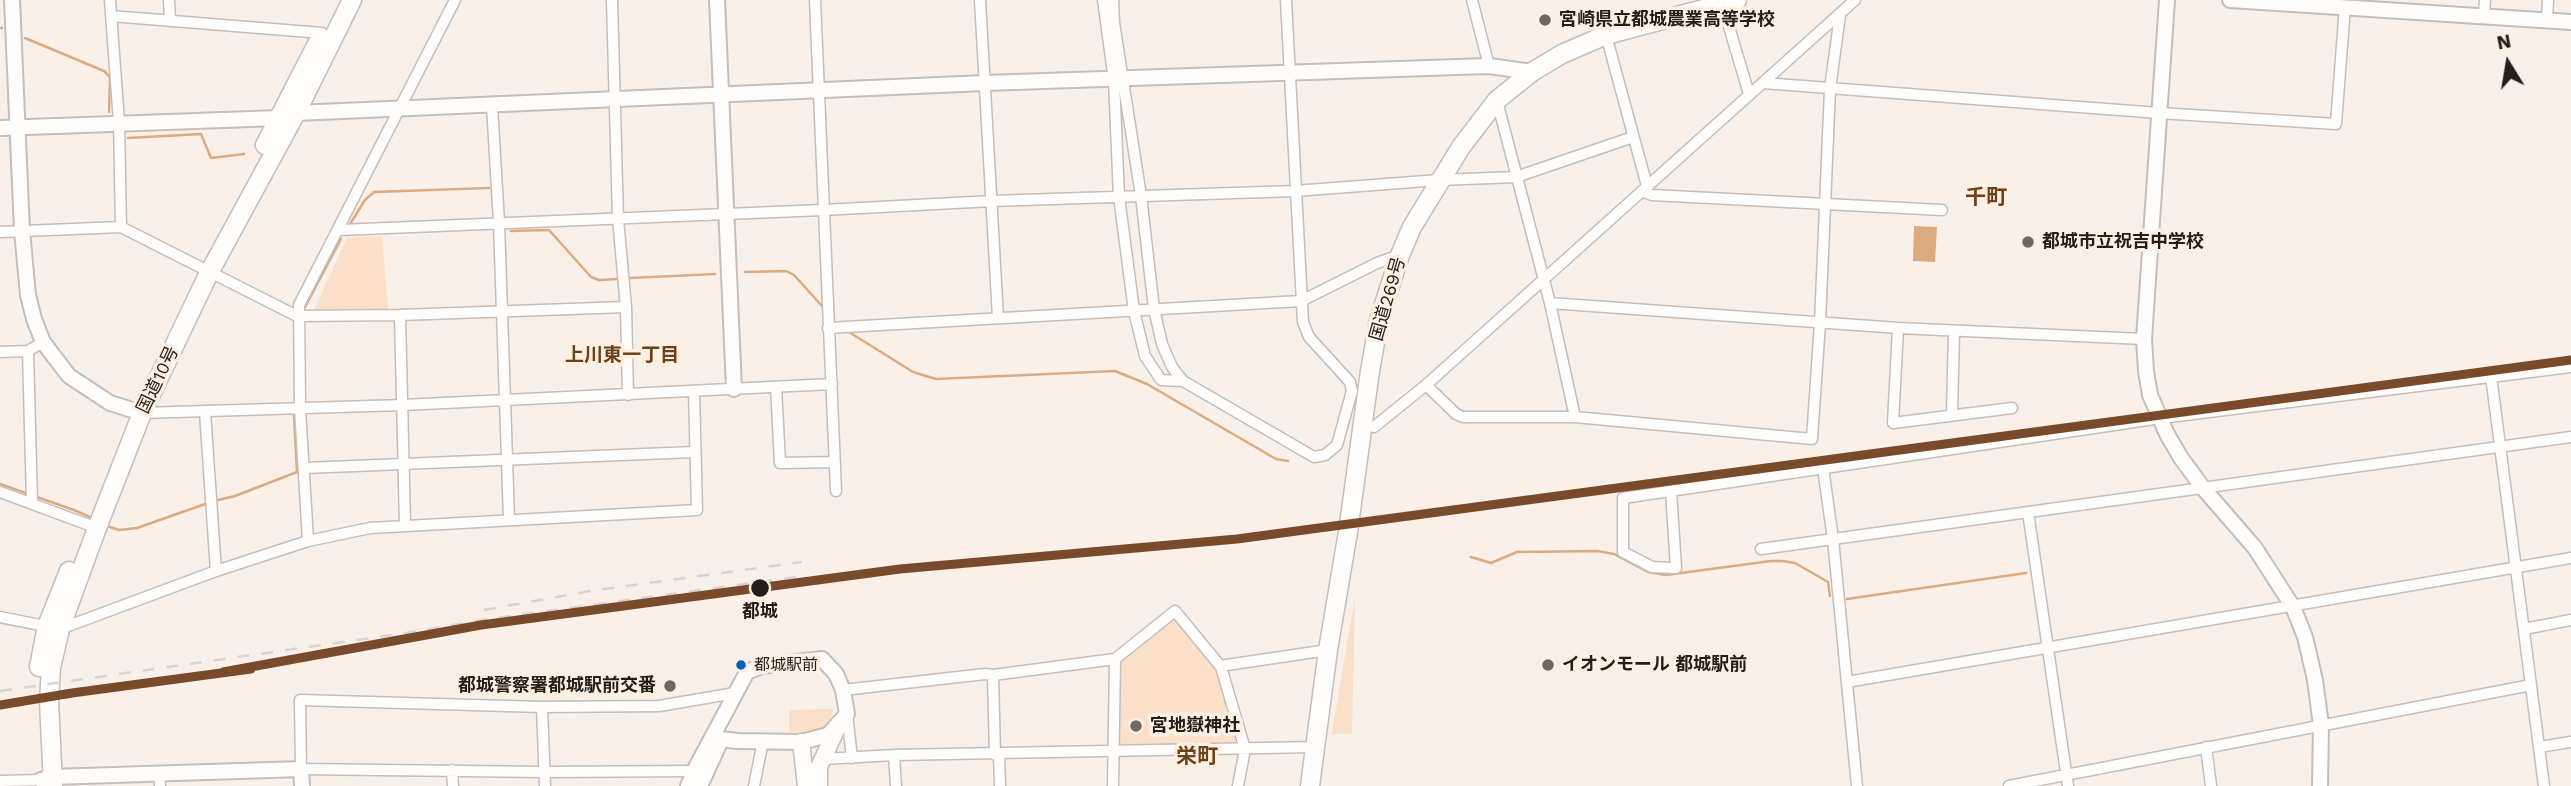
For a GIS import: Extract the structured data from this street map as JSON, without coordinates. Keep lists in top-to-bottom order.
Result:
{
  "streets": {
    "highway": ["国道269号", "国道10号"]
  },
  "districts": ["千町", "上川東一丁目", "栄町"],
  "places": [
    "宮崎県立都城農業高等学校",
    "都城市立祝吉中学校",
    "都城",
    "都城駅前",
    "イオンモール 都城駅前",
    "都城警察署都城駅前交番",
    "宮地嶽神社"
  ],
  "north": "top"
}
